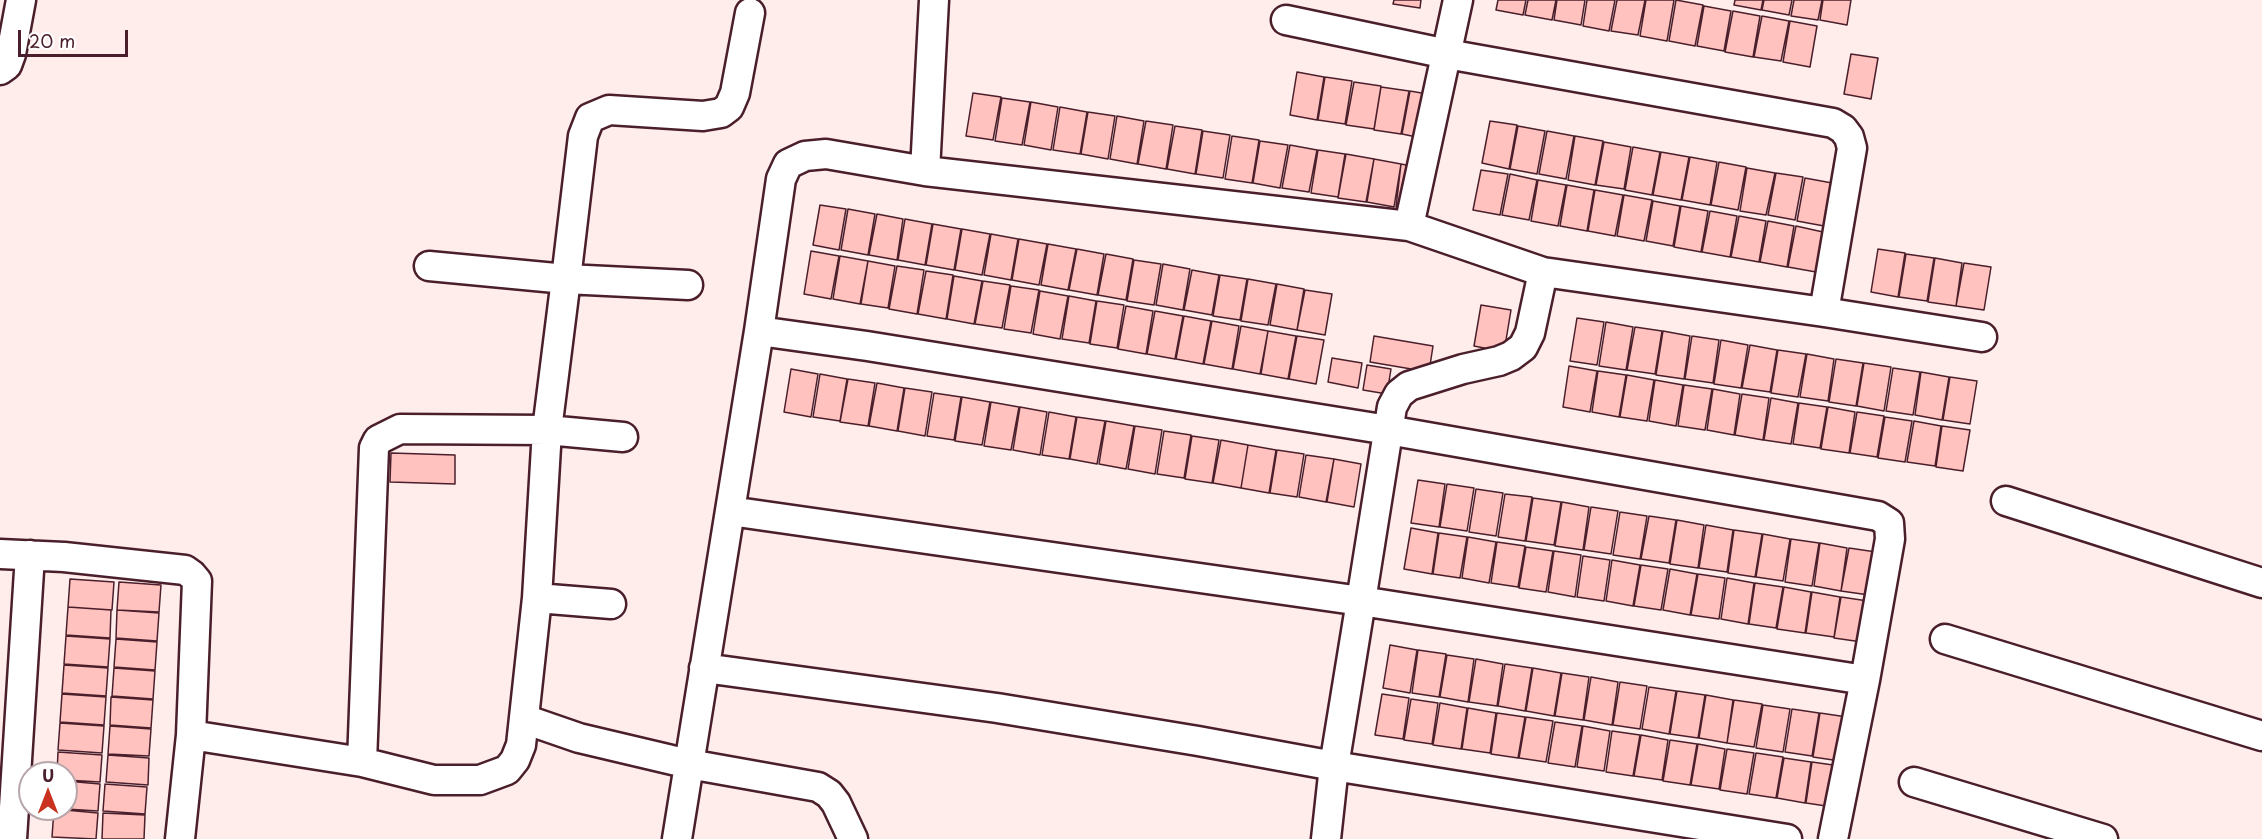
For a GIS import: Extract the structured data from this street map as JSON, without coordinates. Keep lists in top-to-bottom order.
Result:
{
  "scale_bar": "20 m",
  "north": "top"
}
